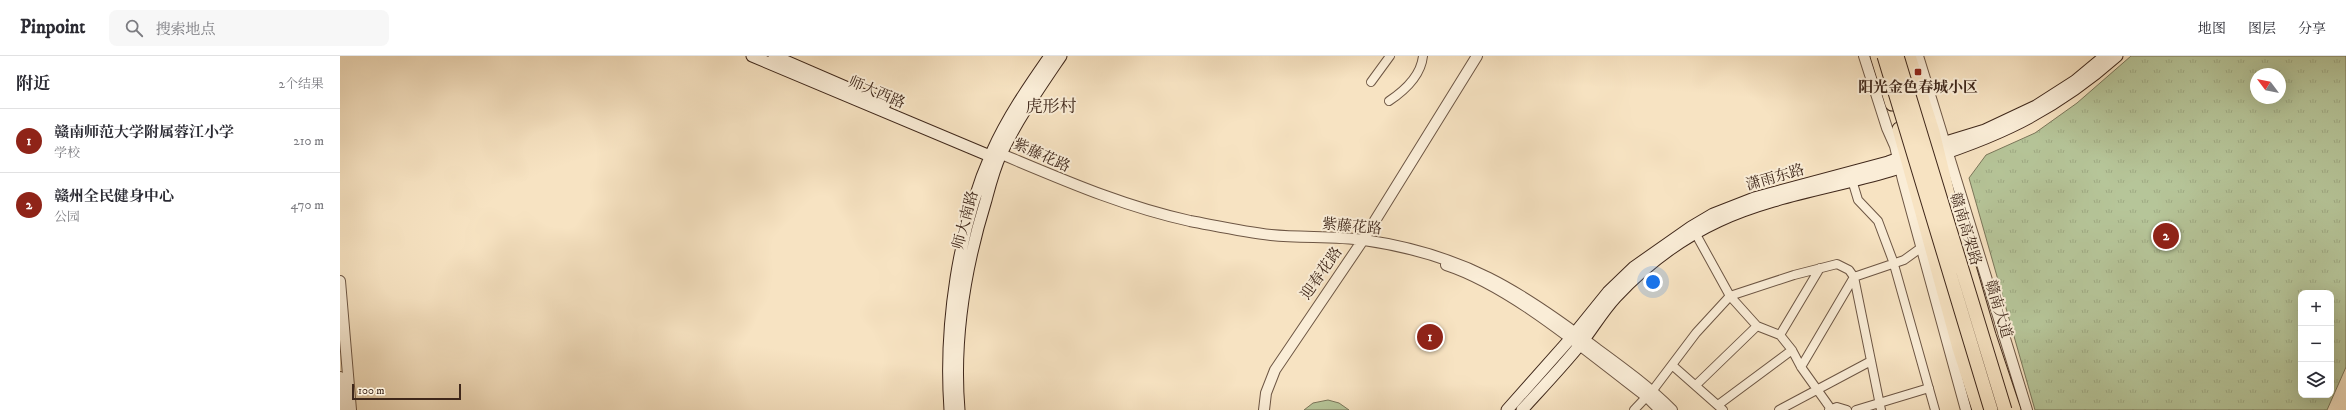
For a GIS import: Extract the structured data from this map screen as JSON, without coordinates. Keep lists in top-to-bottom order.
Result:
{
  "streets": {
    "main road": [
      "师大西路",
      "潇雨东路",
      "师大南路",
      "赣南高架路",
      "赣南大道"
    ],
    "street": ["紫藤花路", "迎春花路"]
  },
  "crossings": [
    ["师大西路", "紫藤花路"],
    ["师大西路", "师大南路"],
    ["紫藤花路", "潇雨东路"],
    ["紫藤花路", "师大南路"],
    ["紫藤花路", "迎春花路"],
    ["潇雨东路", "赣南大道"]
  ],
  "districts": ["虎形村"],
  "places": {
    "transit": ["阳光金色春城小区"]
  },
  "scale_bar": "100 m",
  "north": "top left",
  "page": {
    "header": "Pinpoint",
    "search": "搜索地点",
    "nav": ["地图", "图层", "分享"],
    "heading": ["附近", "2个结果"],
    "list": [
      {
        "mark": "1",
        "name": "赣南师范大学附属蓉江小学",
        "note": "学校",
        "value": "210 m"
      },
      {
        "mark": "2",
        "name": "赣州全民健身中心",
        "note": "公园",
        "value": "470 m"
      }
    ],
    "pins": ["2", "1"],
    "map_buttons": ["+", "−"],
    "scale": "100 m"
  }
}
